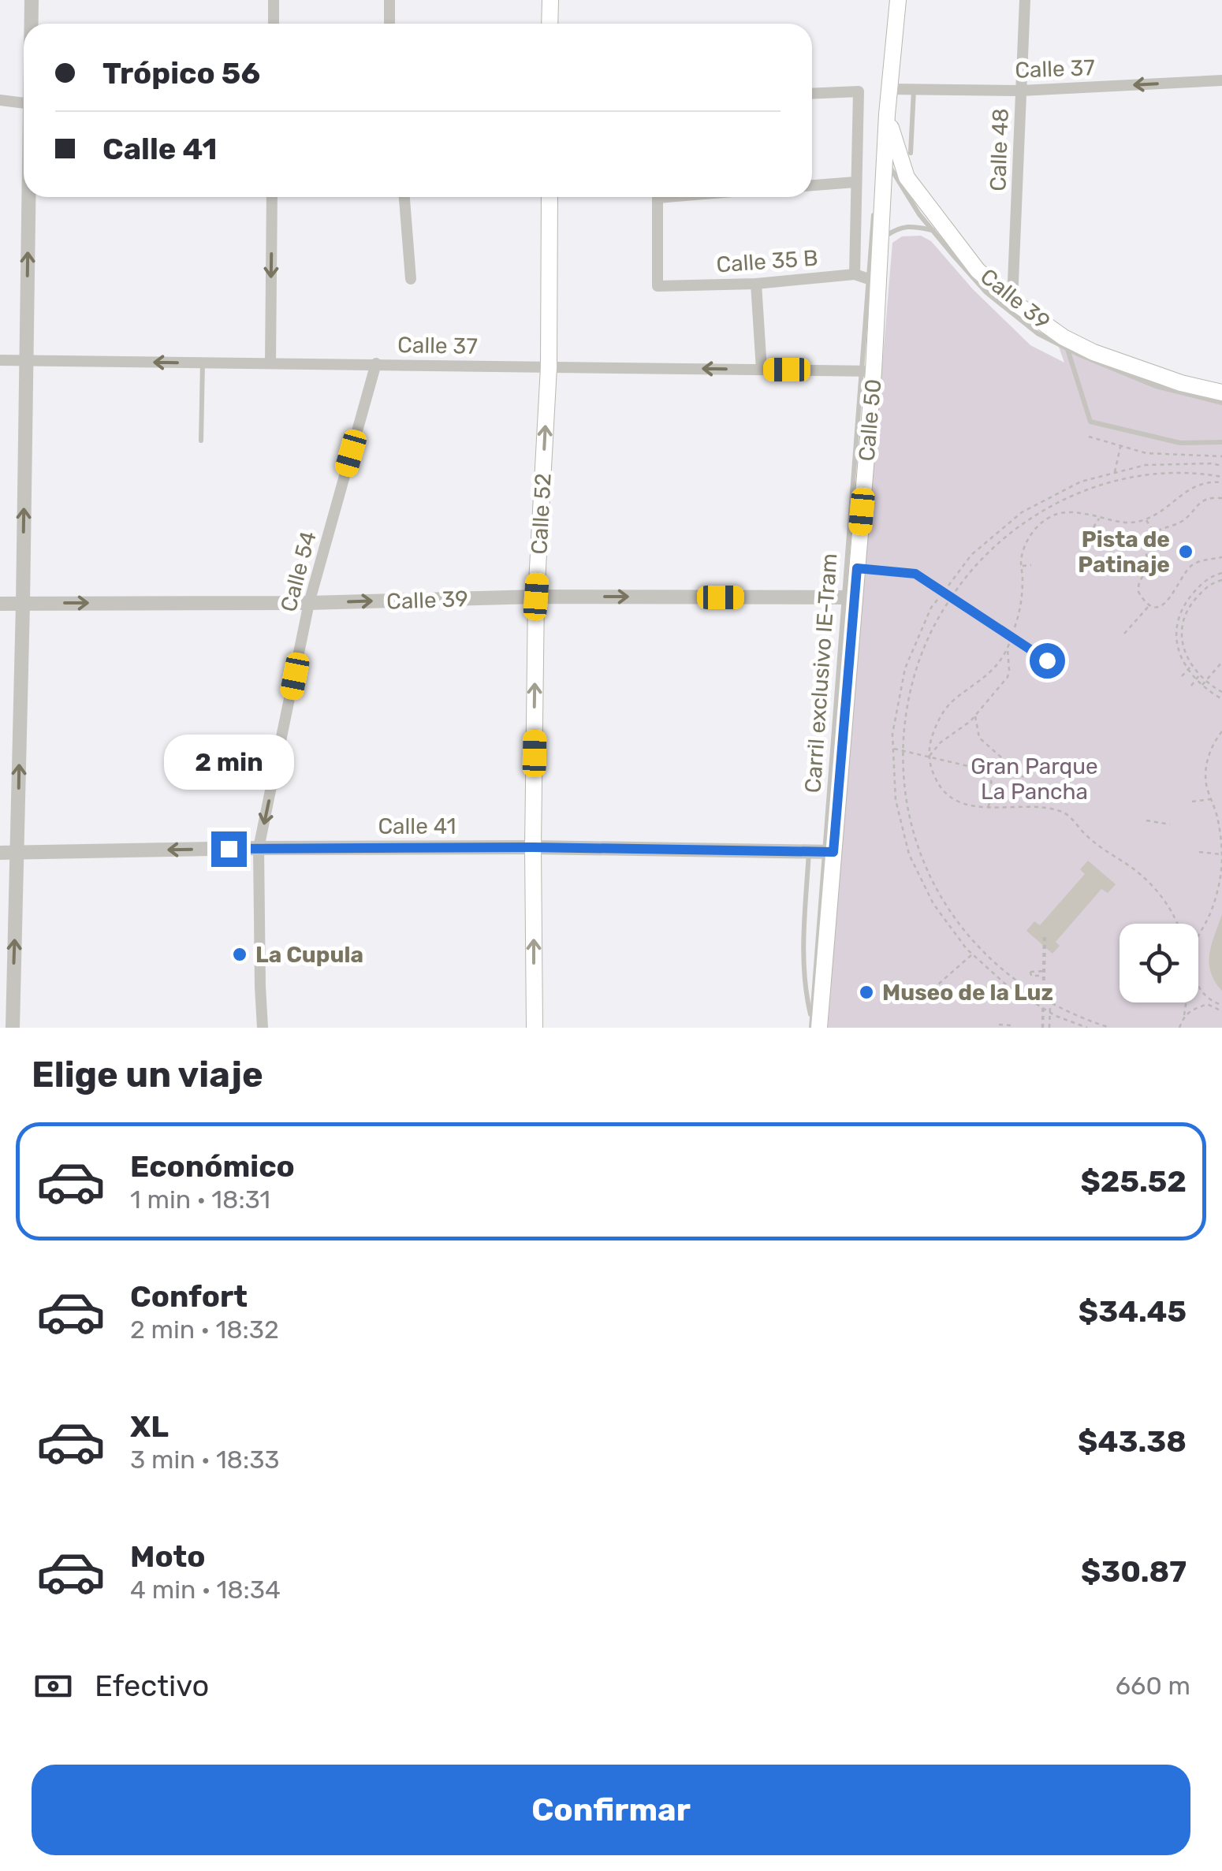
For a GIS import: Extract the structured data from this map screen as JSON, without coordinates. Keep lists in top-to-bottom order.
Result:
{
  "streets": {
    "main road": ["Calle 39", "Calle 50", "Calle 52"],
    "street": [
      "Calle 37",
      "Calle 48",
      "Calle 35 B",
      "Calle 54",
      "Calle 41"
    ],
    "lane": ["Carril exclusivo IE-Tram"]
  },
  "crossings": [
    ["Calle 37", "Calle 48"],
    ["Calle 37", "Calle 50"],
    ["Calle 37", "Calle 52"],
    ["Calle 37", "Calle 54"],
    ["Calle 37", "Carril exclusivo IE-Tram"],
    ["Calle 48", "Calle 39"],
    ["Calle 35 B", "Calle 50"],
    ["Calle 39", "Calle 50"],
    ["Calle 39", "Calle 52"],
    ["Calle 39", "Calle 54"],
    ["Calle 39", "Carril exclusivo IE-Tram"],
    ["Calle 50", "Carril exclusivo IE-Tram"],
    ["Calle 50", "Calle 41"],
    ["Calle 52", "Calle 41"],
    ["Calle 54", "Calle 41"]
  ],
  "one_way": [
    "Calle 37",
    "Calle 39",
    "Calle 52",
    "Calle 54"
  ],
  "parks": ["Gran Parque La Pancha"],
  "places": ["Pista de Patinaje", "La Cupula", "Museo de la Luz"],
  "page": {
    "banner": ["Trópico 56", "Calle 41"],
    "bubble": "2 min",
    "heading": "Elige un viaje",
    "list": [
      {
        "name": "Económico",
        "note": "1 min · 18:31",
        "value": "$25.52"
      },
      {
        "name": "Confort",
        "note": "2 min · 18:32",
        "value": "$34.45"
      },
      {
        "name": "XL",
        "note": "3 min · 18:33",
        "value": "$43.38"
      },
      {
        "name": "Moto",
        "note": "4 min · 18:34",
        "value": "$30.87"
      }
    ],
    "pay": ["Efectivo", "660 m"],
    "buttons": "Confirmar"
  }
}
